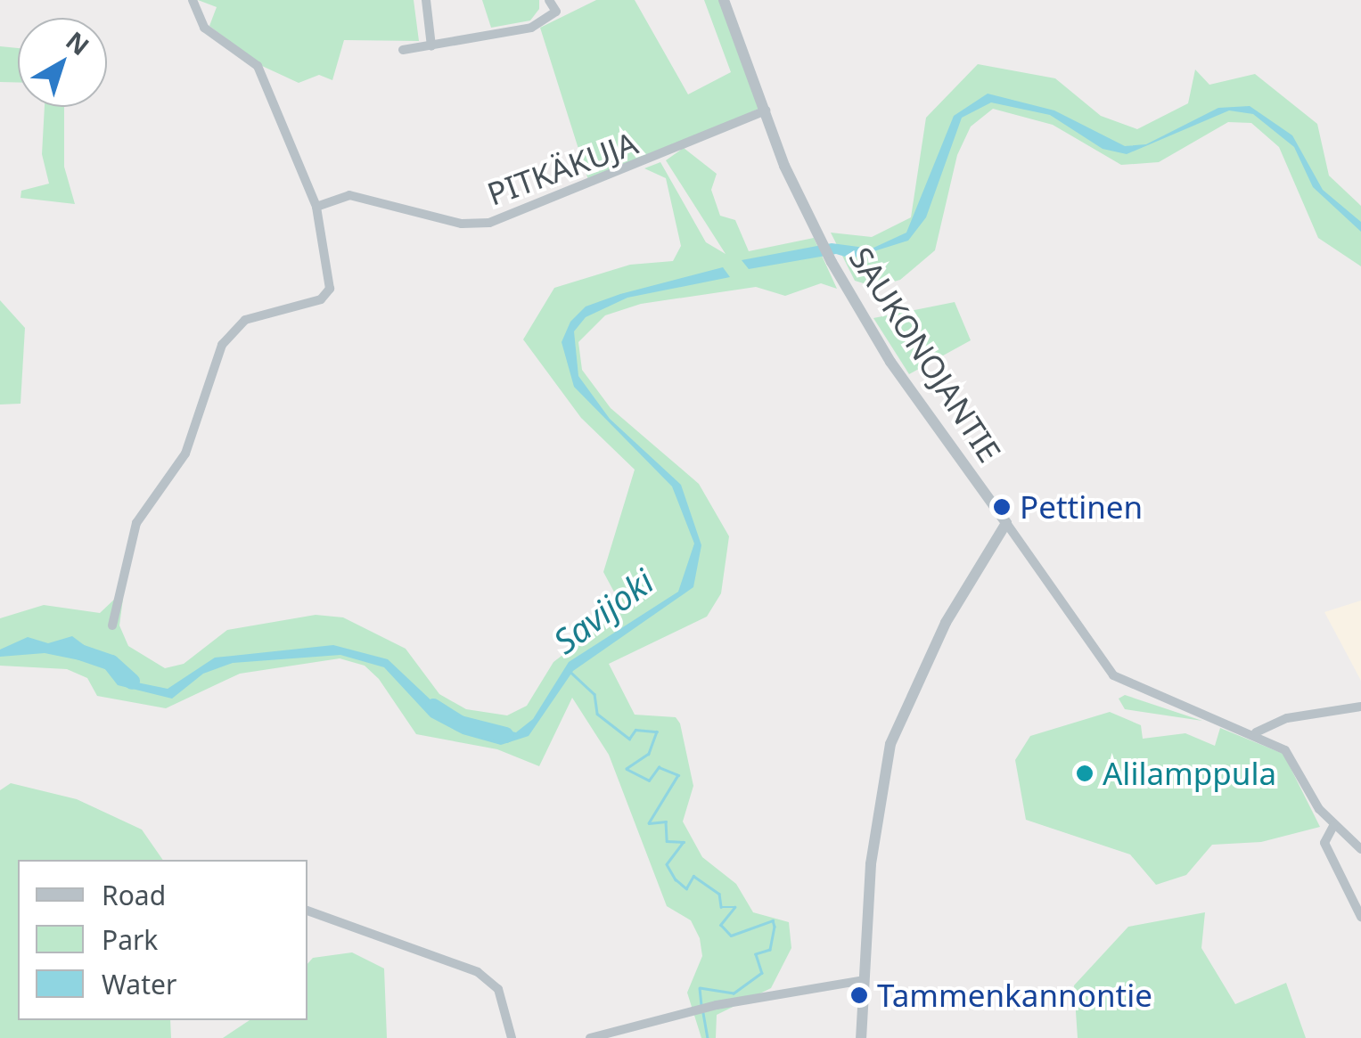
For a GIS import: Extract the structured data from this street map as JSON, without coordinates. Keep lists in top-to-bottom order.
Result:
{
  "streets": {
    "street": ["PITKÄKUJA", "SAUKONOJANTIE"]
  },
  "crossings": [
    ["PITKÄKUJA", "SAUKONOJANTIE"]
  ],
  "water": ["Savijoki"],
  "places": ["Pettinen", "Alilamppula", "Tammenkannontie"],
  "legend": ["Road", "Park", "Water"],
  "north": "top right"
}
